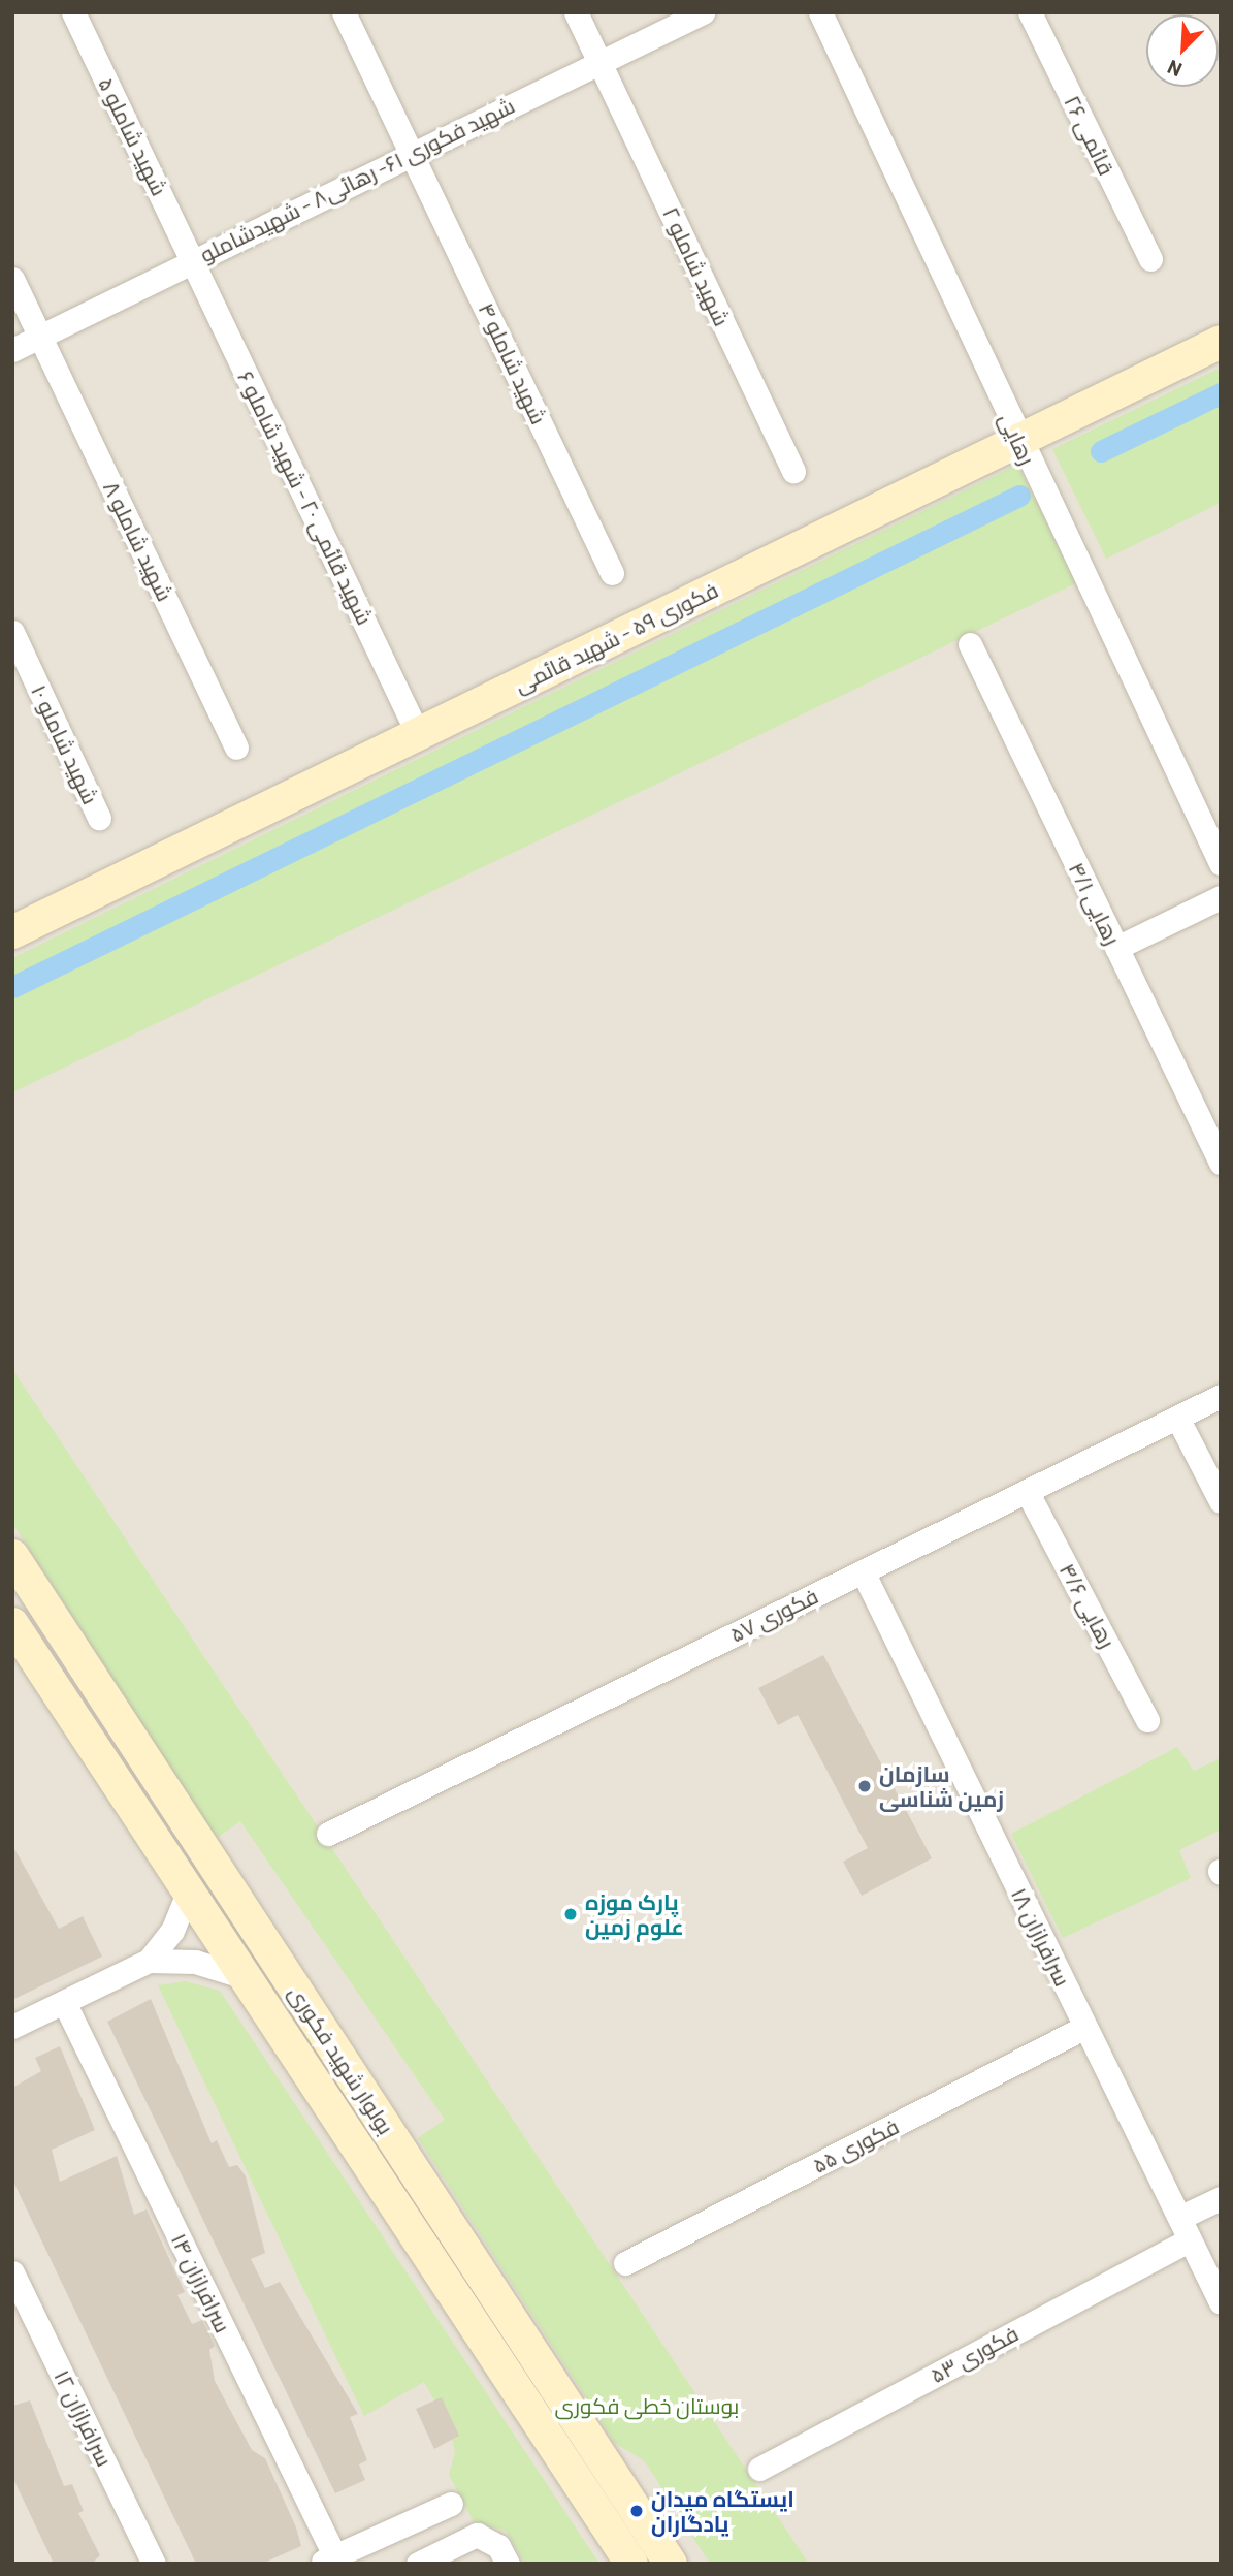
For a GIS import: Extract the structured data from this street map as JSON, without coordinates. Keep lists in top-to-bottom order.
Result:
{
  "streets": {
    "main road": ["فکوری ۵۹ - شهید قائمی", "بولوار شهید فکوری"],
    "street": [
      "قائمی ۲۶",
      "شهید شاملو ۵",
      "شهید فکوری ۶۱- رهائی۸ - شهیدشاملو",
      "شهید شاملو ۲",
      "شهید شاملو ۴",
      "رهایی",
      "شهید قائمی ۲۰ - شهید شاملو ۶",
      "شهید شاملو ۸",
      "شهید شاملو ۱۰",
      "رهایی ۴/۱",
      "رهایی ۴/۶",
      "فکوری ۵۷",
      "سرافرازان ۱۸",
      "فکوری ۵۵",
      "سرافرازان ۱۴",
      "فکوری ۵۳",
      "سرافرازان ۱۲"
    ]
  },
  "crossings": [
    ["شهید شاملو ۵", "شهید فکوری ۶۱- رهائی۸ - شهیدشاملو"],
    ["شهید شاملو ۵", "شهید قائمی ۲۰ - شهید شاملو ۶"],
    ["شهید فکوری ۶۱- رهائی۸ - شهیدشاملو", "شهید شاملو ۲"],
    ["شهید فکوری ۶۱- رهائی۸ - شهیدشاملو", "شهید شاملو ۴"],
    ["شهید فکوری ۶۱- رهائی۸ - شهیدشاملو", "شهید قائمی ۲۰ - شهید شاملو ۶"],
    ["شهید فکوری ۶۱- رهائی۸ - شهیدشاملو", "شهید شاملو ۸"],
    ["رهایی", "فکوری ۵۹ - شهید قائمی"],
    ["شهید قائمی ۲۰ - شهید شاملو ۶", "فکوری ۵۹ - شهید قائمی"],
    ["رهایی ۴/۶", "فکوری ۵۷"],
    ["فکوری ۵۷", "سرافرازان ۱۸"],
    ["سرافرازان ۱۸", "فکوری ۵۵"],
    ["سرافرازان ۱۸", "فکوری ۵۳"]
  ],
  "parks": ["بوستان خطی فکوری"],
  "places": ["سازمان زمین شناسی", "پارک موزه علوم زمین", "ایستگاه میدان یادگاران"],
  "north": "bottom left"
}
